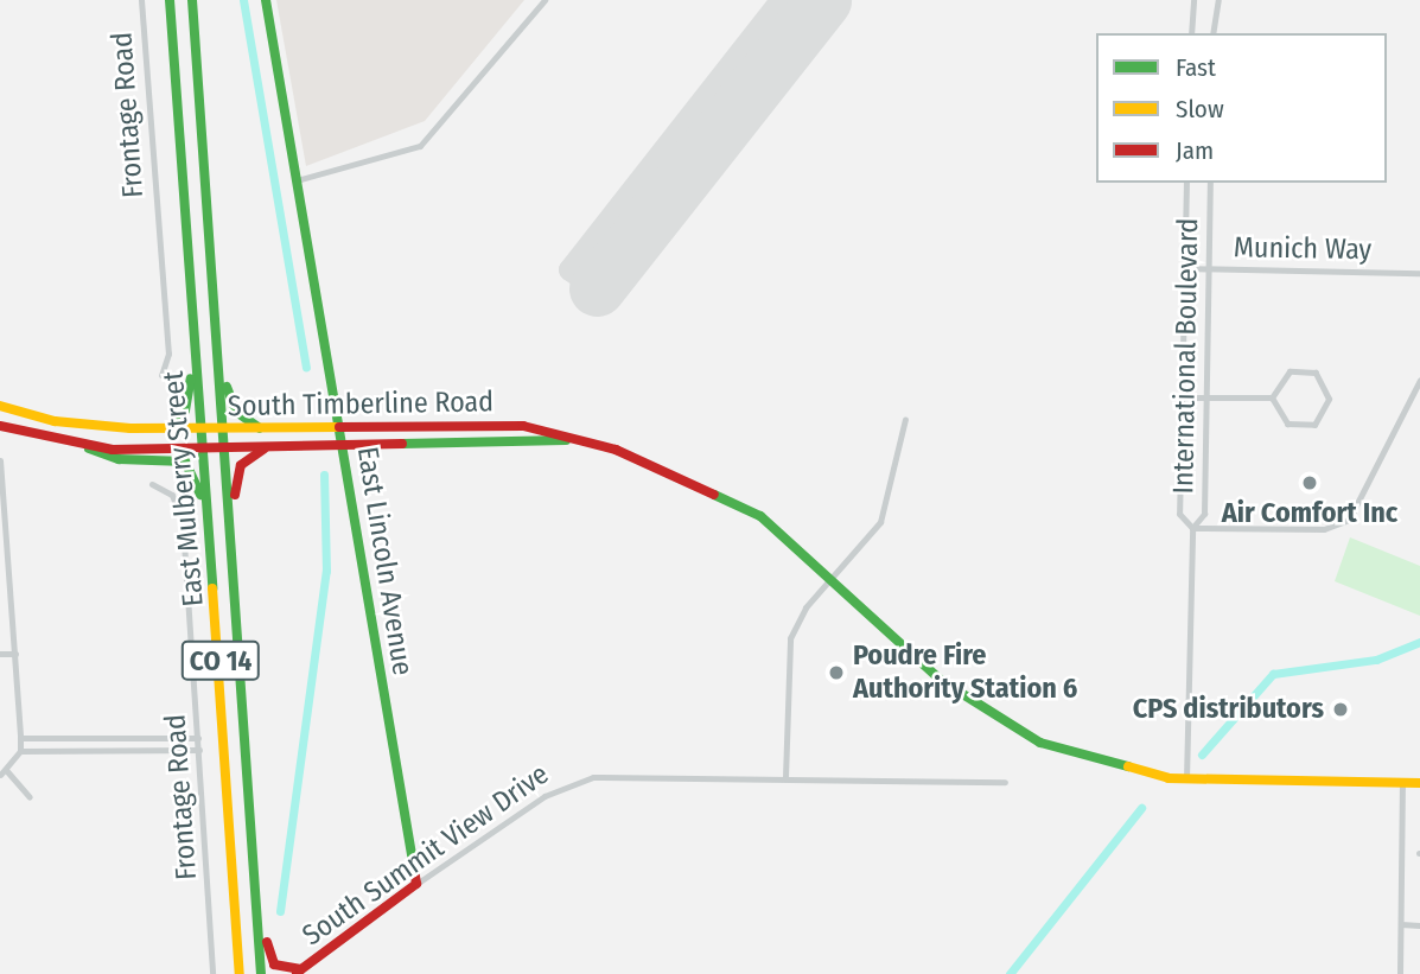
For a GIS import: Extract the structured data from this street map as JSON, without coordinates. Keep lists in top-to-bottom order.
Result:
{
  "streets": {
    "main road": [
      "South Timberline Road",
      "East Mulberry Street",
      "East Lincoln Avenue",
      "CO 14",
      "South Summit View Drive"
    ],
    "street": ["Frontage Road", "Munich Way", "International Boulevard"]
  },
  "crossings": [
    ["Munich Way", "International Boulevard"],
    ["International Boulevard", "South Timberline Road"],
    ["South Timberline Road", "East Mulberry Street"],
    ["South Timberline Road", "East Lincoln Avenue"],
    ["East Lincoln Avenue", "South Summit View Drive"]
  ],
  "places": ["Air Comfort Inc", "Poudre Fire Authority Station 6", "CPS distributors"],
  "legend": ["Fast", "Slow", "Jam"]
}
